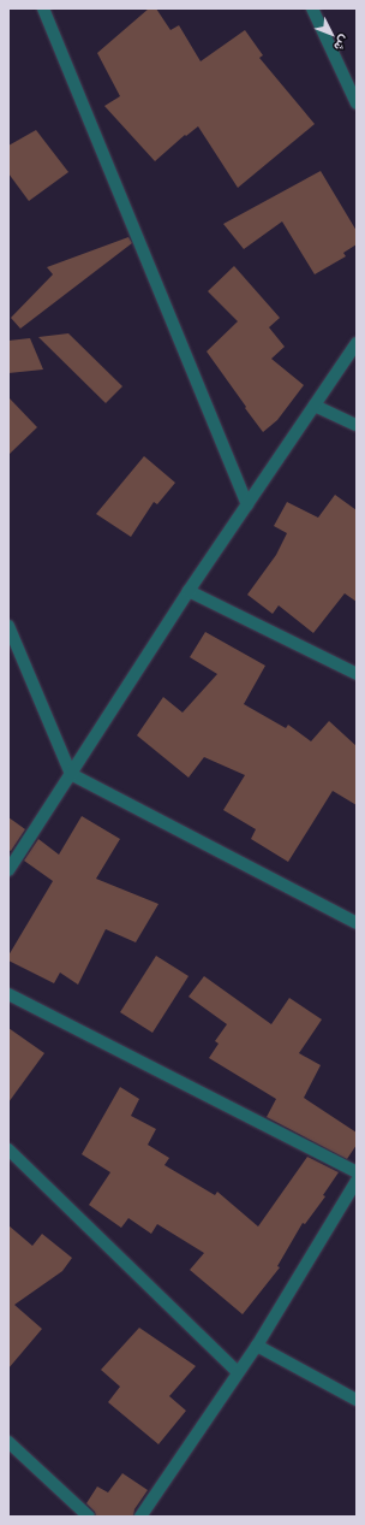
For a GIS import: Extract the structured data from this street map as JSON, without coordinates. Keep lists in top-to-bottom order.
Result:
{
  "north": "bottom right"
}
